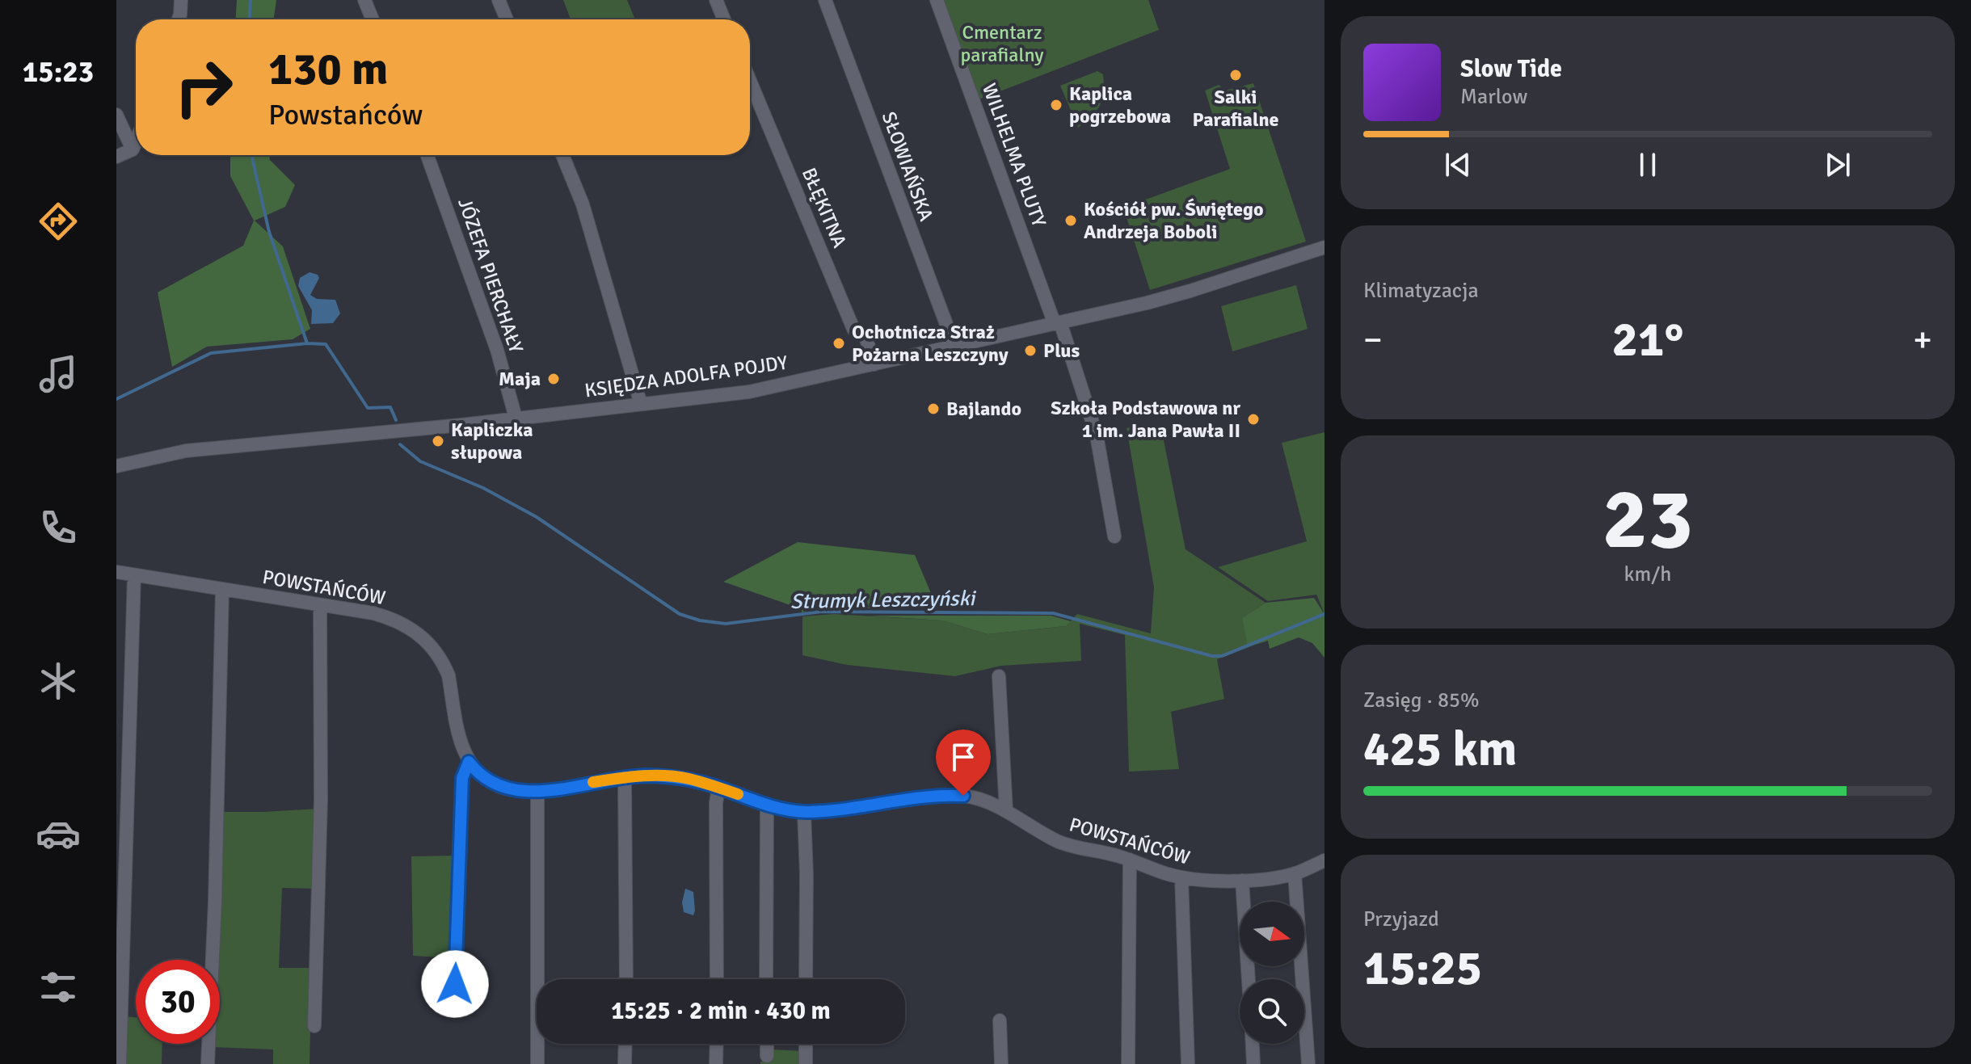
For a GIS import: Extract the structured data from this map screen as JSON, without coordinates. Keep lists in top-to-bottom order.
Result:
{
  "streets": {
    "street": [
      "WILHELMA PLUTY",
      "SŁOWIAŃSKA",
      "BŁĘKITNA",
      "JÓZEFA PIERCHAŁY",
      "KSIĘDZA ADOLFA POJDY",
      "POWSTAŃCÓW"
    ]
  },
  "crossings": [
    ["WILHELMA PLUTY", "KSIĘDZA ADOLFA POJDY"],
    ["SŁOWIAŃSKA", "KSIĘDZA ADOLFA POJDY"],
    ["BŁĘKITNA", "KSIĘDZA ADOLFA POJDY"],
    ["JÓZEFA PIERCHAŁY", "KSIĘDZA ADOLFA POJDY"]
  ],
  "water": ["Strumyk Leszczyński"],
  "parks": ["Cmentarz parafialny"],
  "places": [
    "Salki Parafialne",
    "Kaplica pogrzebowa",
    "Kościół pw. Świętego Andrzeja Boboli",
    "Ochotnicza Straż Pożarna Leszczyny",
    "Plus",
    "Maja",
    "Bajlando",
    "Szkoła Podstawowa nr 1 im. Jana Pawła II",
    "Kapliczka słupowa"
  ],
  "north": "right",
  "page": {
    "tabs": "15:23",
    "turn": ["130 m", "Powstańców"],
    "song": ["Slow Tide", "Marlow"],
    "tile": [
      "Klimatyzacja",
      ["23", "km/h"],
      ["Zasięg · 85%", "425 km"],
      ["Przyjazd", "15:25"]
    ],
    "heat": ["−", "21°", "+"],
    "limit": "30",
    "trip": "15:25 · 2 min · 430 m"
  }
}
